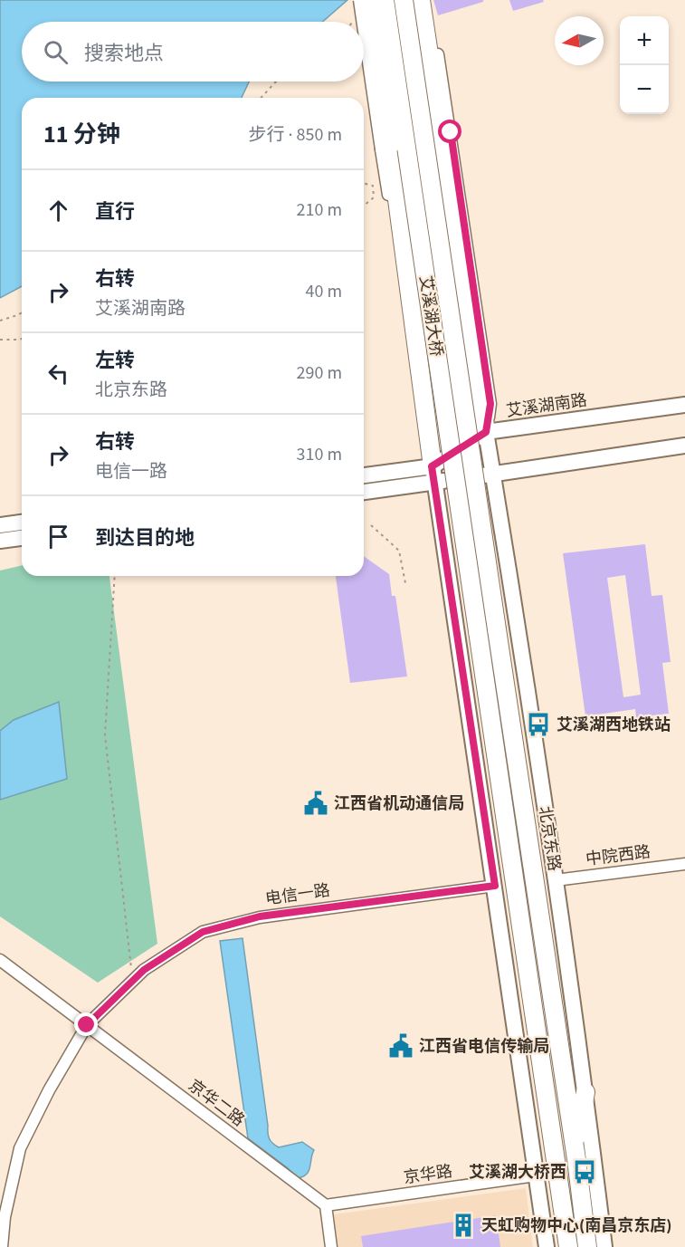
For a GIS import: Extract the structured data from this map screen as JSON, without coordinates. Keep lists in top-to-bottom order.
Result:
{
  "streets": {
    "main road": ["艾溪湖大桥", "艾溪湖南路", "北京东路"],
    "street": [
      "中院西路",
      "电信一路",
      "京华二路",
      "京华路"
    ]
  },
  "crossings": [
    ["艾溪湖大桥", "北京东路"],
    ["艾溪湖南路", "北京东路"],
    ["北京东路", "中院西路"],
    ["电信一路", "京华二路"],
    ["京华二路", "京华路"]
  ],
  "places": {
    "bus stop": ["艾溪湖西地铁站", "艾溪湖大桥西"],
    "public building": ["江西省机动通信局", "江西省电信传输局"],
    "building": ["天虹购物中心(南昌京东店)"]
  },
  "north": "left",
  "page": {
    "map_buttons": ["+", "−"],
    "search": "搜索地点",
    "heading": ["11 分钟", "步行 · 850 m"],
    "list": [
      ["直行", "210 m"],
      ["右转", "艾溪湖南路", "40 m"],
      ["左转", "北京东路", "290 m"],
      ["右转", "电信一路", "310 m"],
      "到达目的地"
    ]
  }
}
